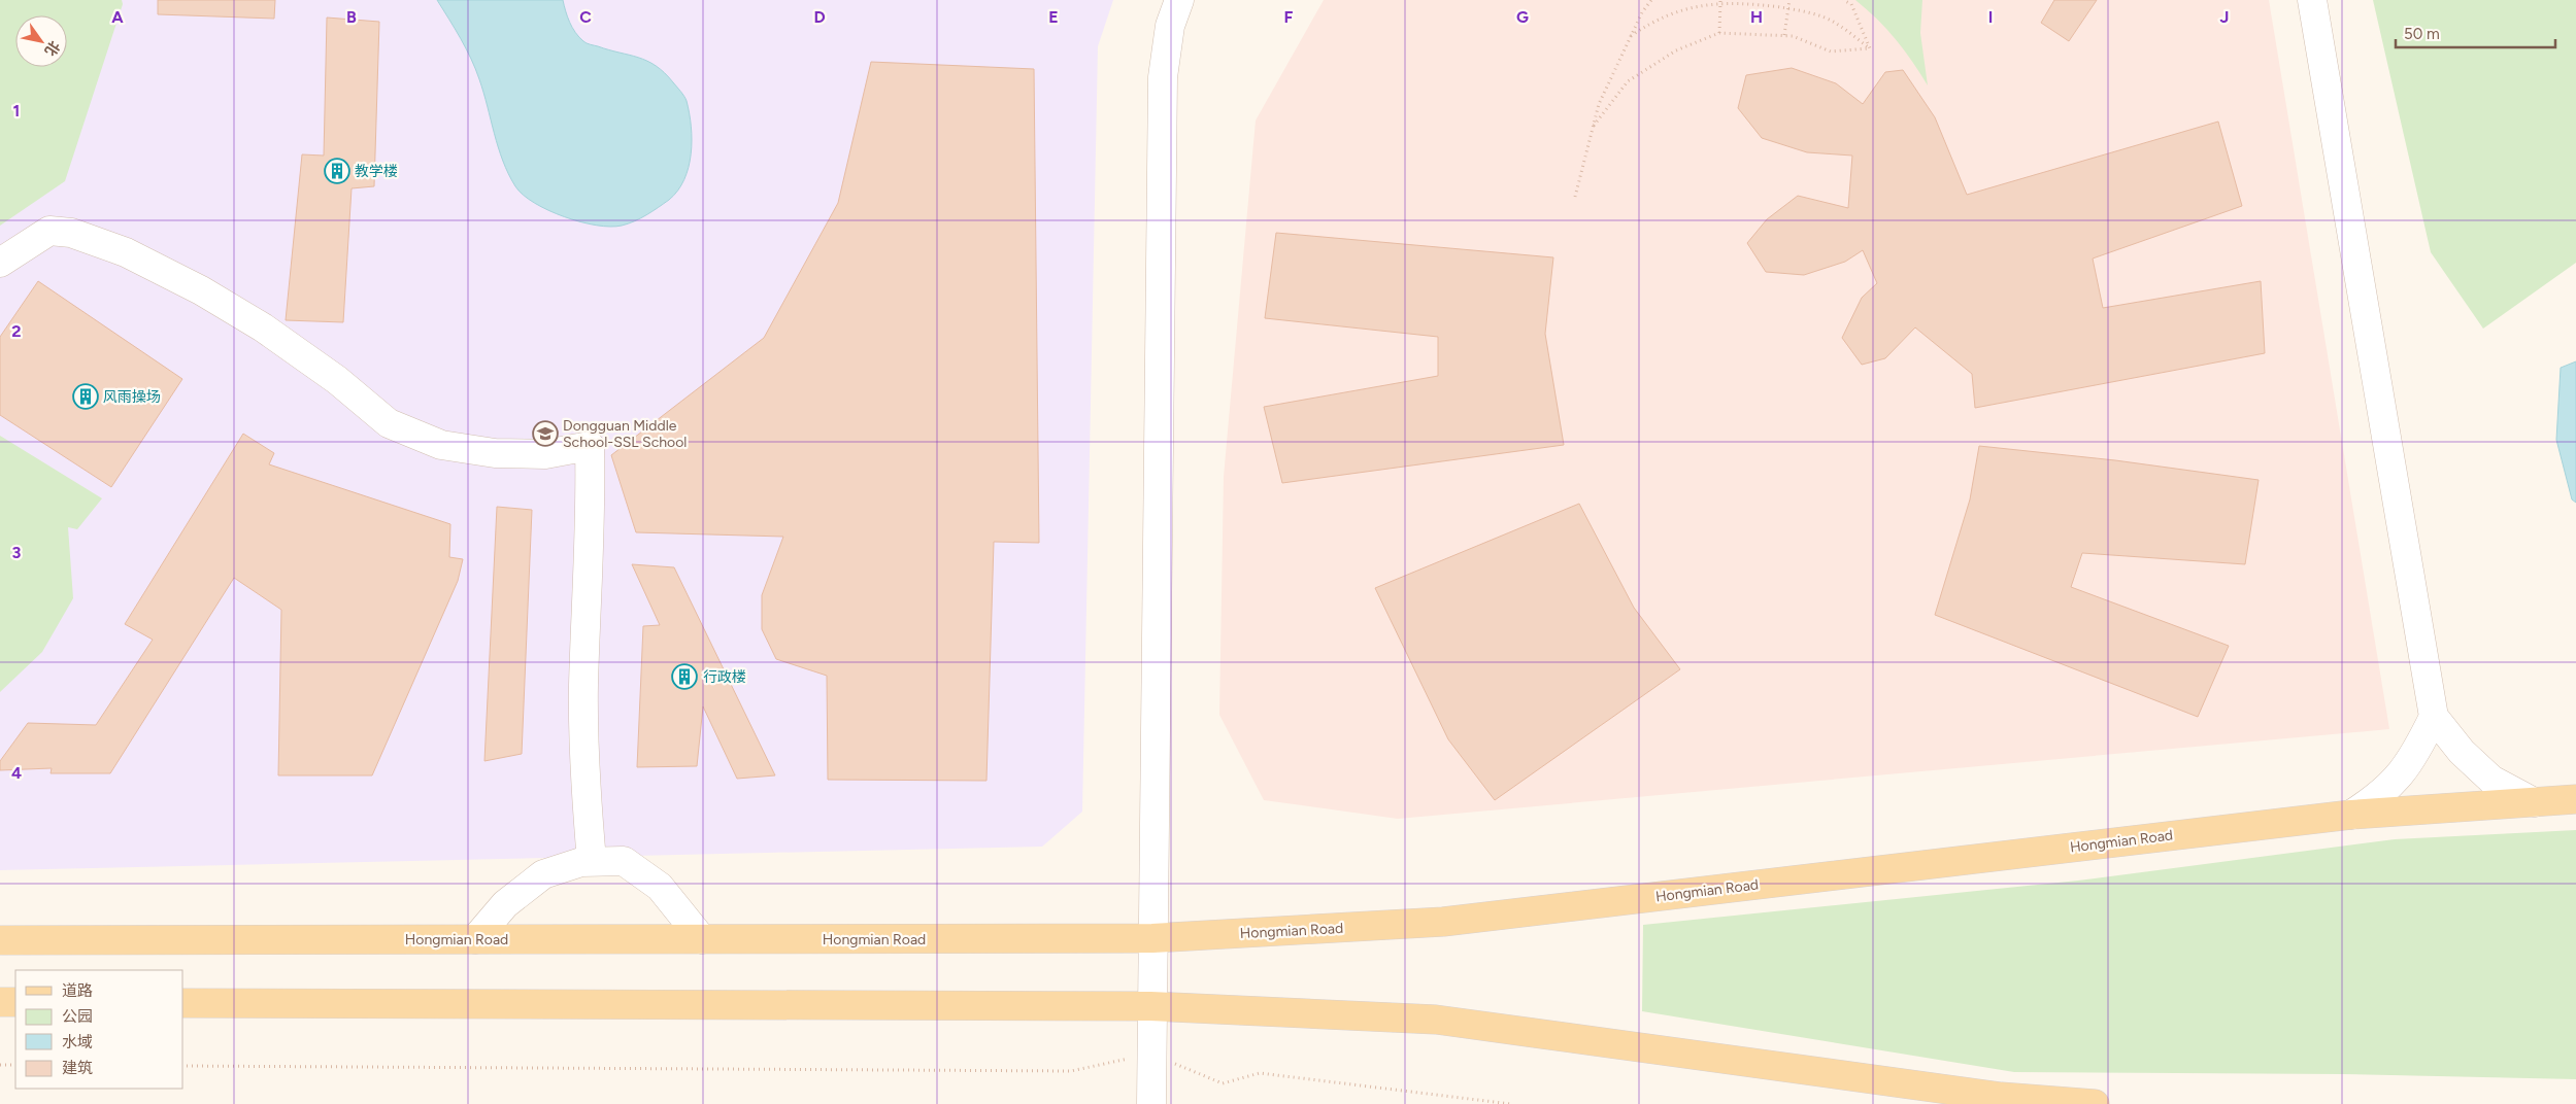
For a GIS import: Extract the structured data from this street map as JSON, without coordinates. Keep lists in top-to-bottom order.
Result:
{
  "streets": {
    "main road": ["Hongmian Road"]
  },
  "places": {
    "building": ["教学楼", "风雨操场", "行政楼"],
    "school or university": ["Dongguan Middle School-SSL School"]
  },
  "legend": [
    "道路",
    "公园",
    "水域",
    "建筑"
  ],
  "scale_bar": "50 m",
  "north": "bottom right",
  "grid": {
    "columns": [
      "A",
      "B",
      "C",
      "D",
      "E",
      "F",
      "G",
      "H",
      "I",
      "J"
    ],
    "rows": [
      "1",
      "2",
      "3",
      "4"
    ]
  }
}
